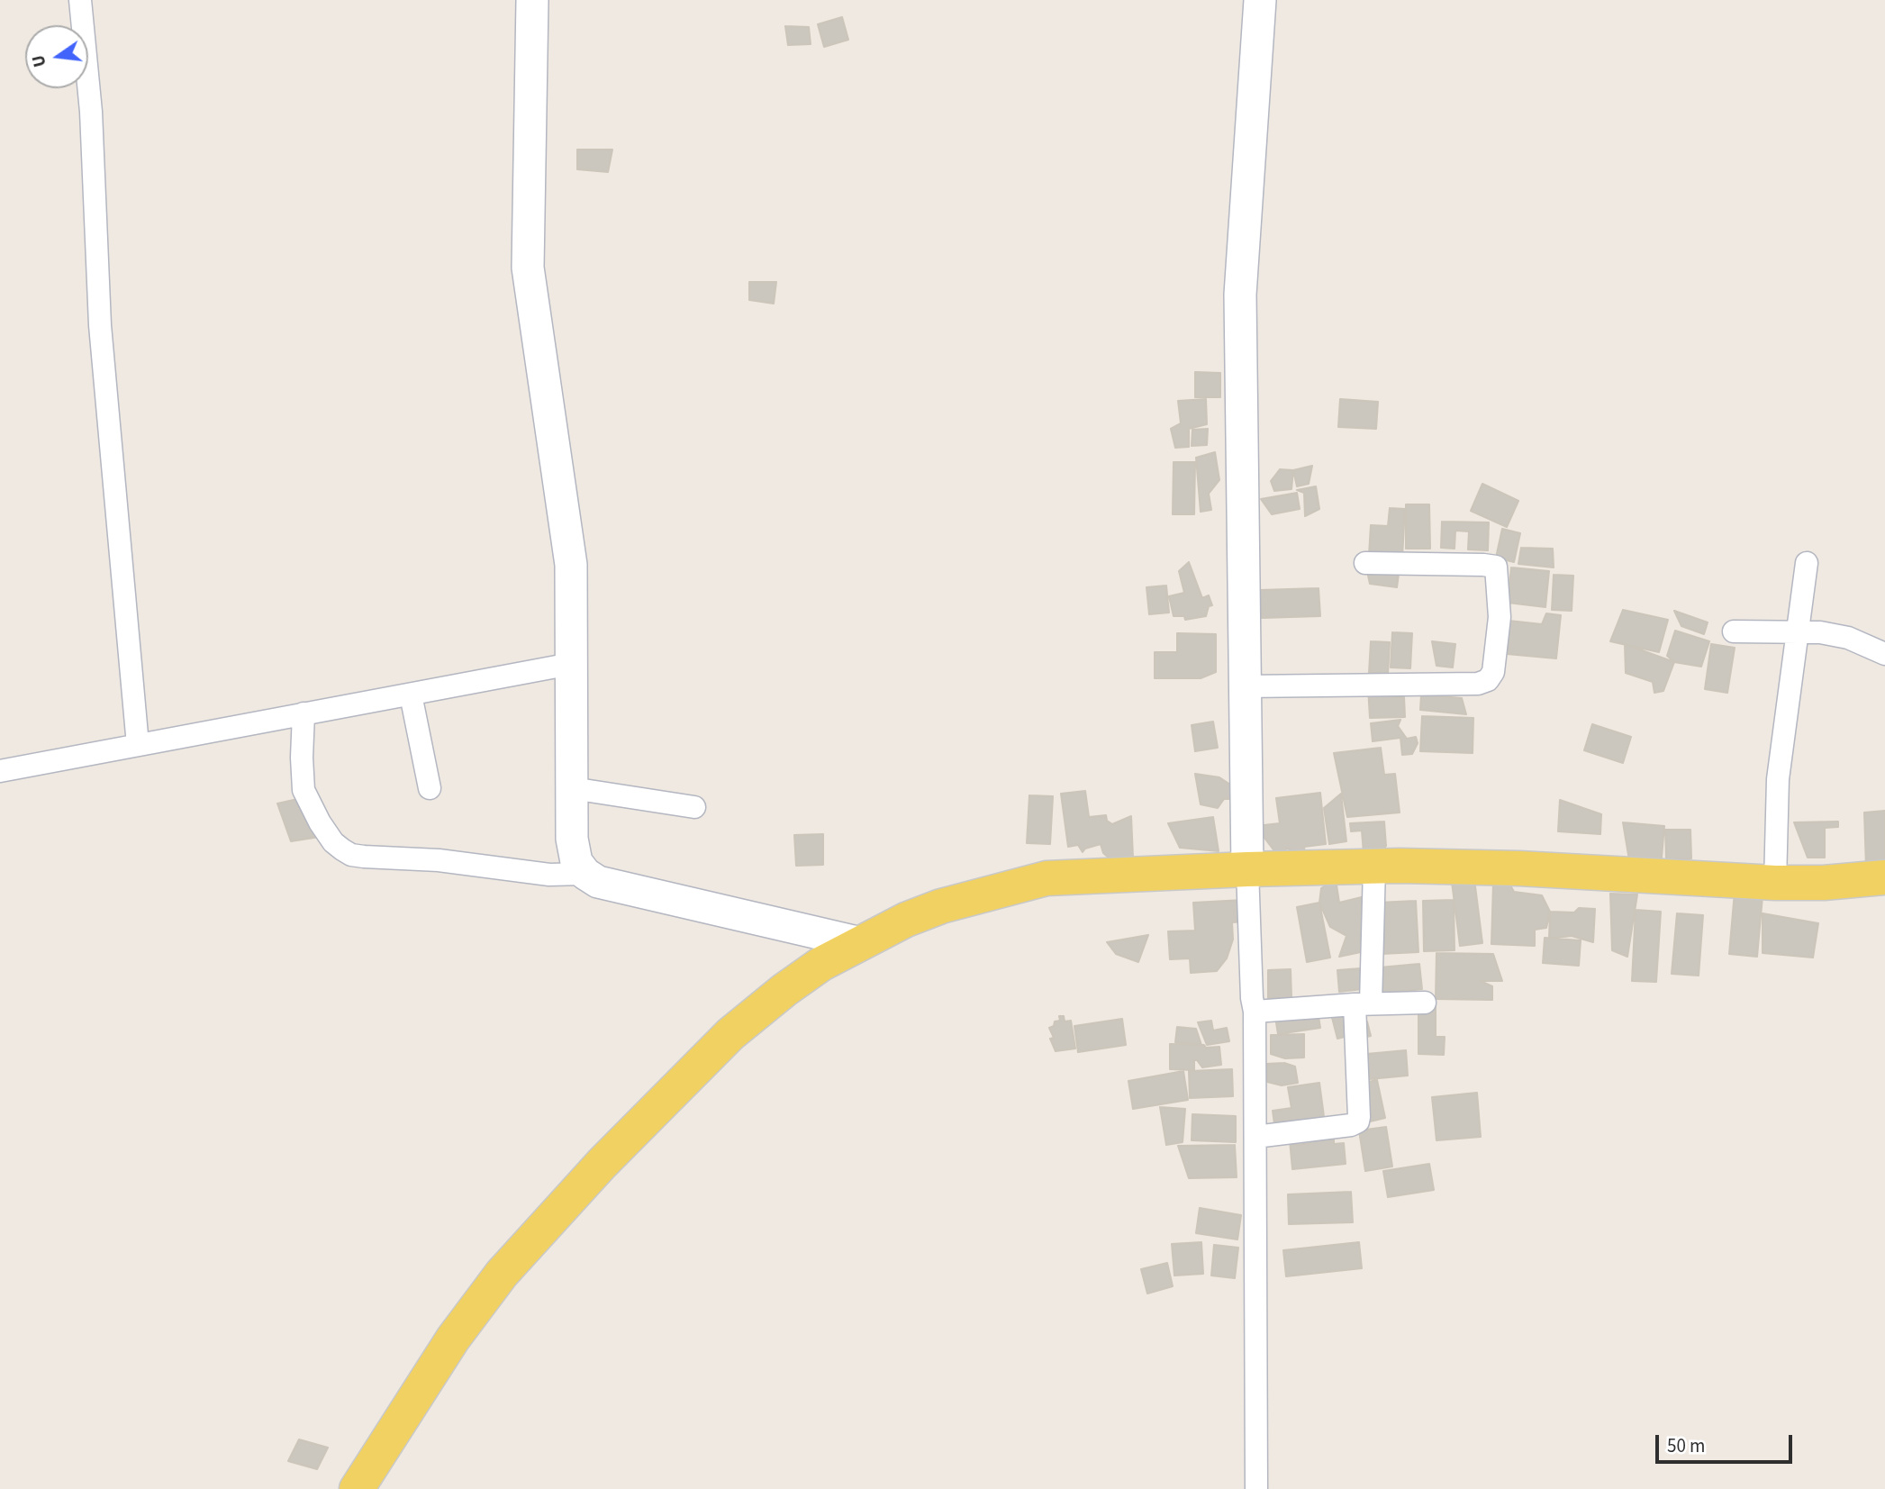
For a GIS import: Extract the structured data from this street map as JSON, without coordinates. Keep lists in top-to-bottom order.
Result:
{
  "scale_bar": "50 m",
  "north": "left"
}
